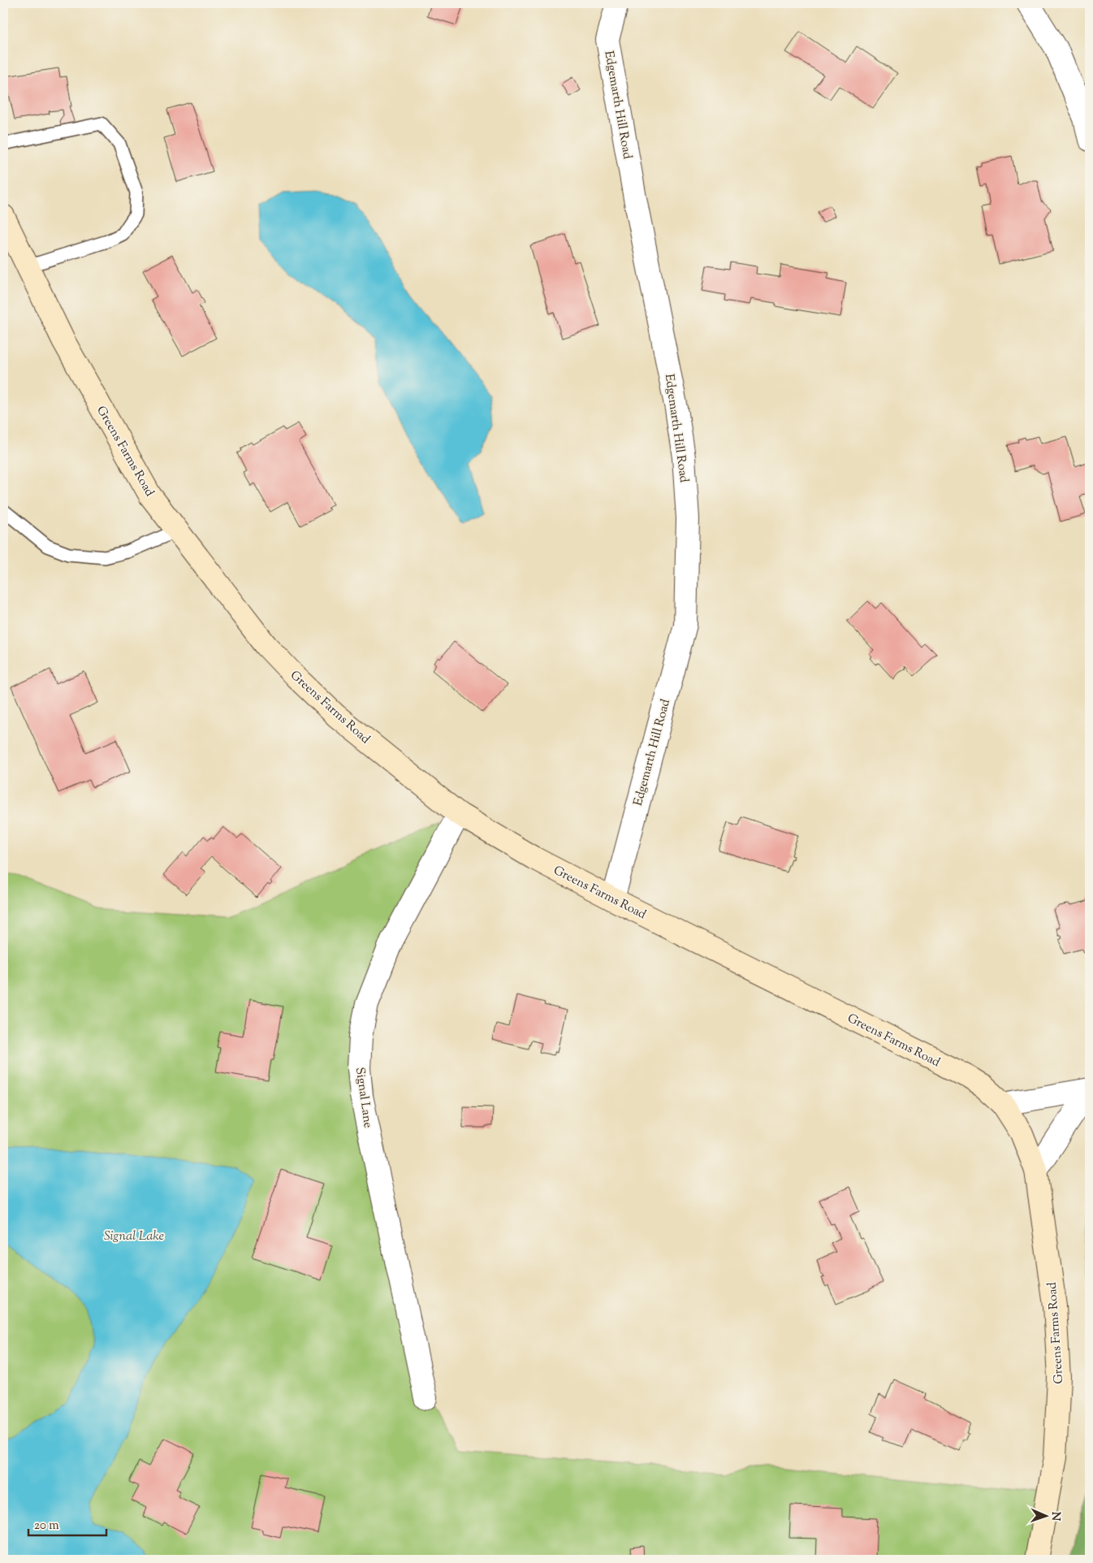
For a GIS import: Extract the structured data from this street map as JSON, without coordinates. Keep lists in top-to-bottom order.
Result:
{
  "streets": {
    "main road": ["Greens Farms Road"],
    "street": ["Edgemarth Hill Road", "Signal Lane"]
  },
  "crossings": [
    ["Edgemarth Hill Road", "Greens Farms Road"],
    ["Greens Farms Road", "Signal Lane"]
  ],
  "water": ["Signal Lake"],
  "scale_bar": "20 m",
  "north": "right"
}
